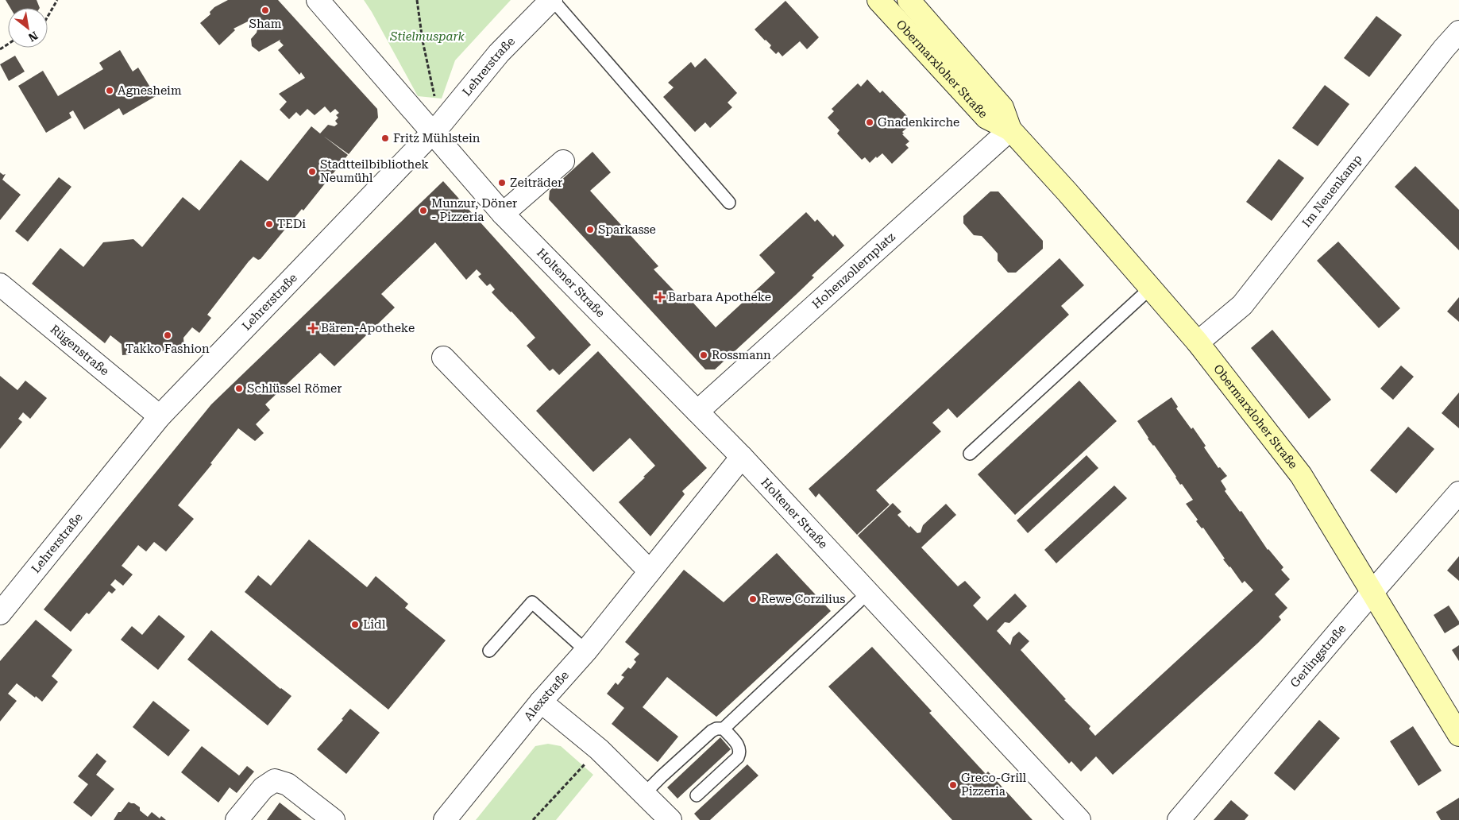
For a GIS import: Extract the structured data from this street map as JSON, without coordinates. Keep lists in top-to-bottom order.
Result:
{
  "streets": {
    "street": [
      "Lehrerstraße",
      "Obermarxloher Straße",
      "Im Neuenkamp",
      "Hohenzollernplatz",
      "Holtener Straße",
      "Rügenstraße",
      "Gerlingstraße",
      "Alexstraße"
    ]
  },
  "crossings": [
    ["Lehrerstraße", "Holtener Straße"],
    ["Lehrerstraße", "Rügenstraße"],
    ["Obermarxloher Straße", "Im Neuenkamp"],
    ["Obermarxloher Straße", "Hohenzollernplatz"],
    ["Obermarxloher Straße", "Gerlingstraße"],
    ["Hohenzollernplatz", "Holtener Straße"],
    ["Holtener Straße", "Alexstraße"]
  ],
  "parks": ["Stielmuspark"],
  "places": {
    "other": [
      "Sham",
      "Agnesheim",
      "Gnadenkirche",
      "Fritz Mühlstein",
      "Stadtteilbibliothek Neumühl",
      "Zeiträder",
      "Munzur, Döner - Pizzeria",
      "TEDi",
      "Sparkasse",
      "Takko Fashion",
      "Rossmann",
      "Schlüssel Römer",
      "Rewe Corzilius",
      "Lidl",
      "Greco-Grill Pizzeria"
    ],
    "health": ["Barbara Apotheke", "Bären-Apotheke"]
  },
  "north": "bottom right"
}
